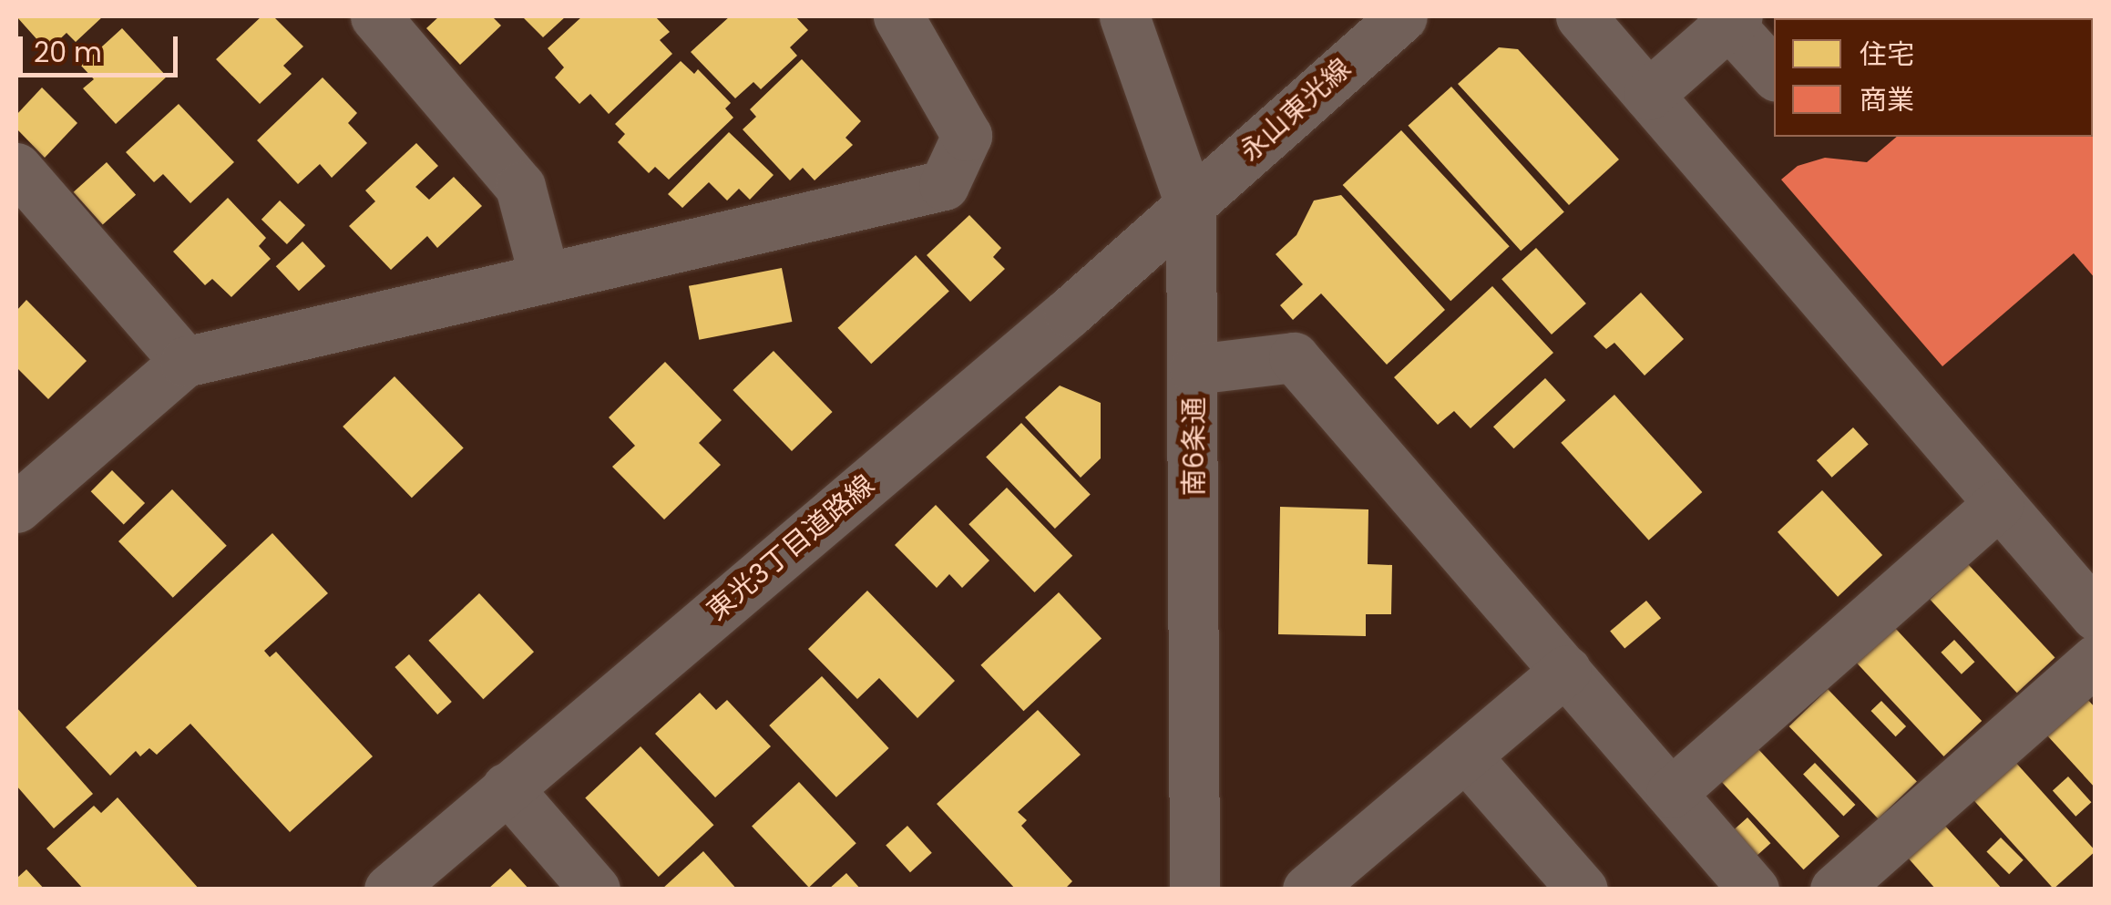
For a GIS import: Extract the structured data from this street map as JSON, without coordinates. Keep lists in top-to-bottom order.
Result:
{
  "streets": {
    "street": ["永山東光線", "南6条通", "東光3丁目道路線"]
  },
  "crossings": [
    ["永山東光線", "南6条通"],
    ["永山東光線", "東光3丁目道路線"],
    ["南6条通", "東光3丁目道路線"]
  ],
  "legend": ["住宅", "商業"],
  "scale_bar": "20 m"
}
